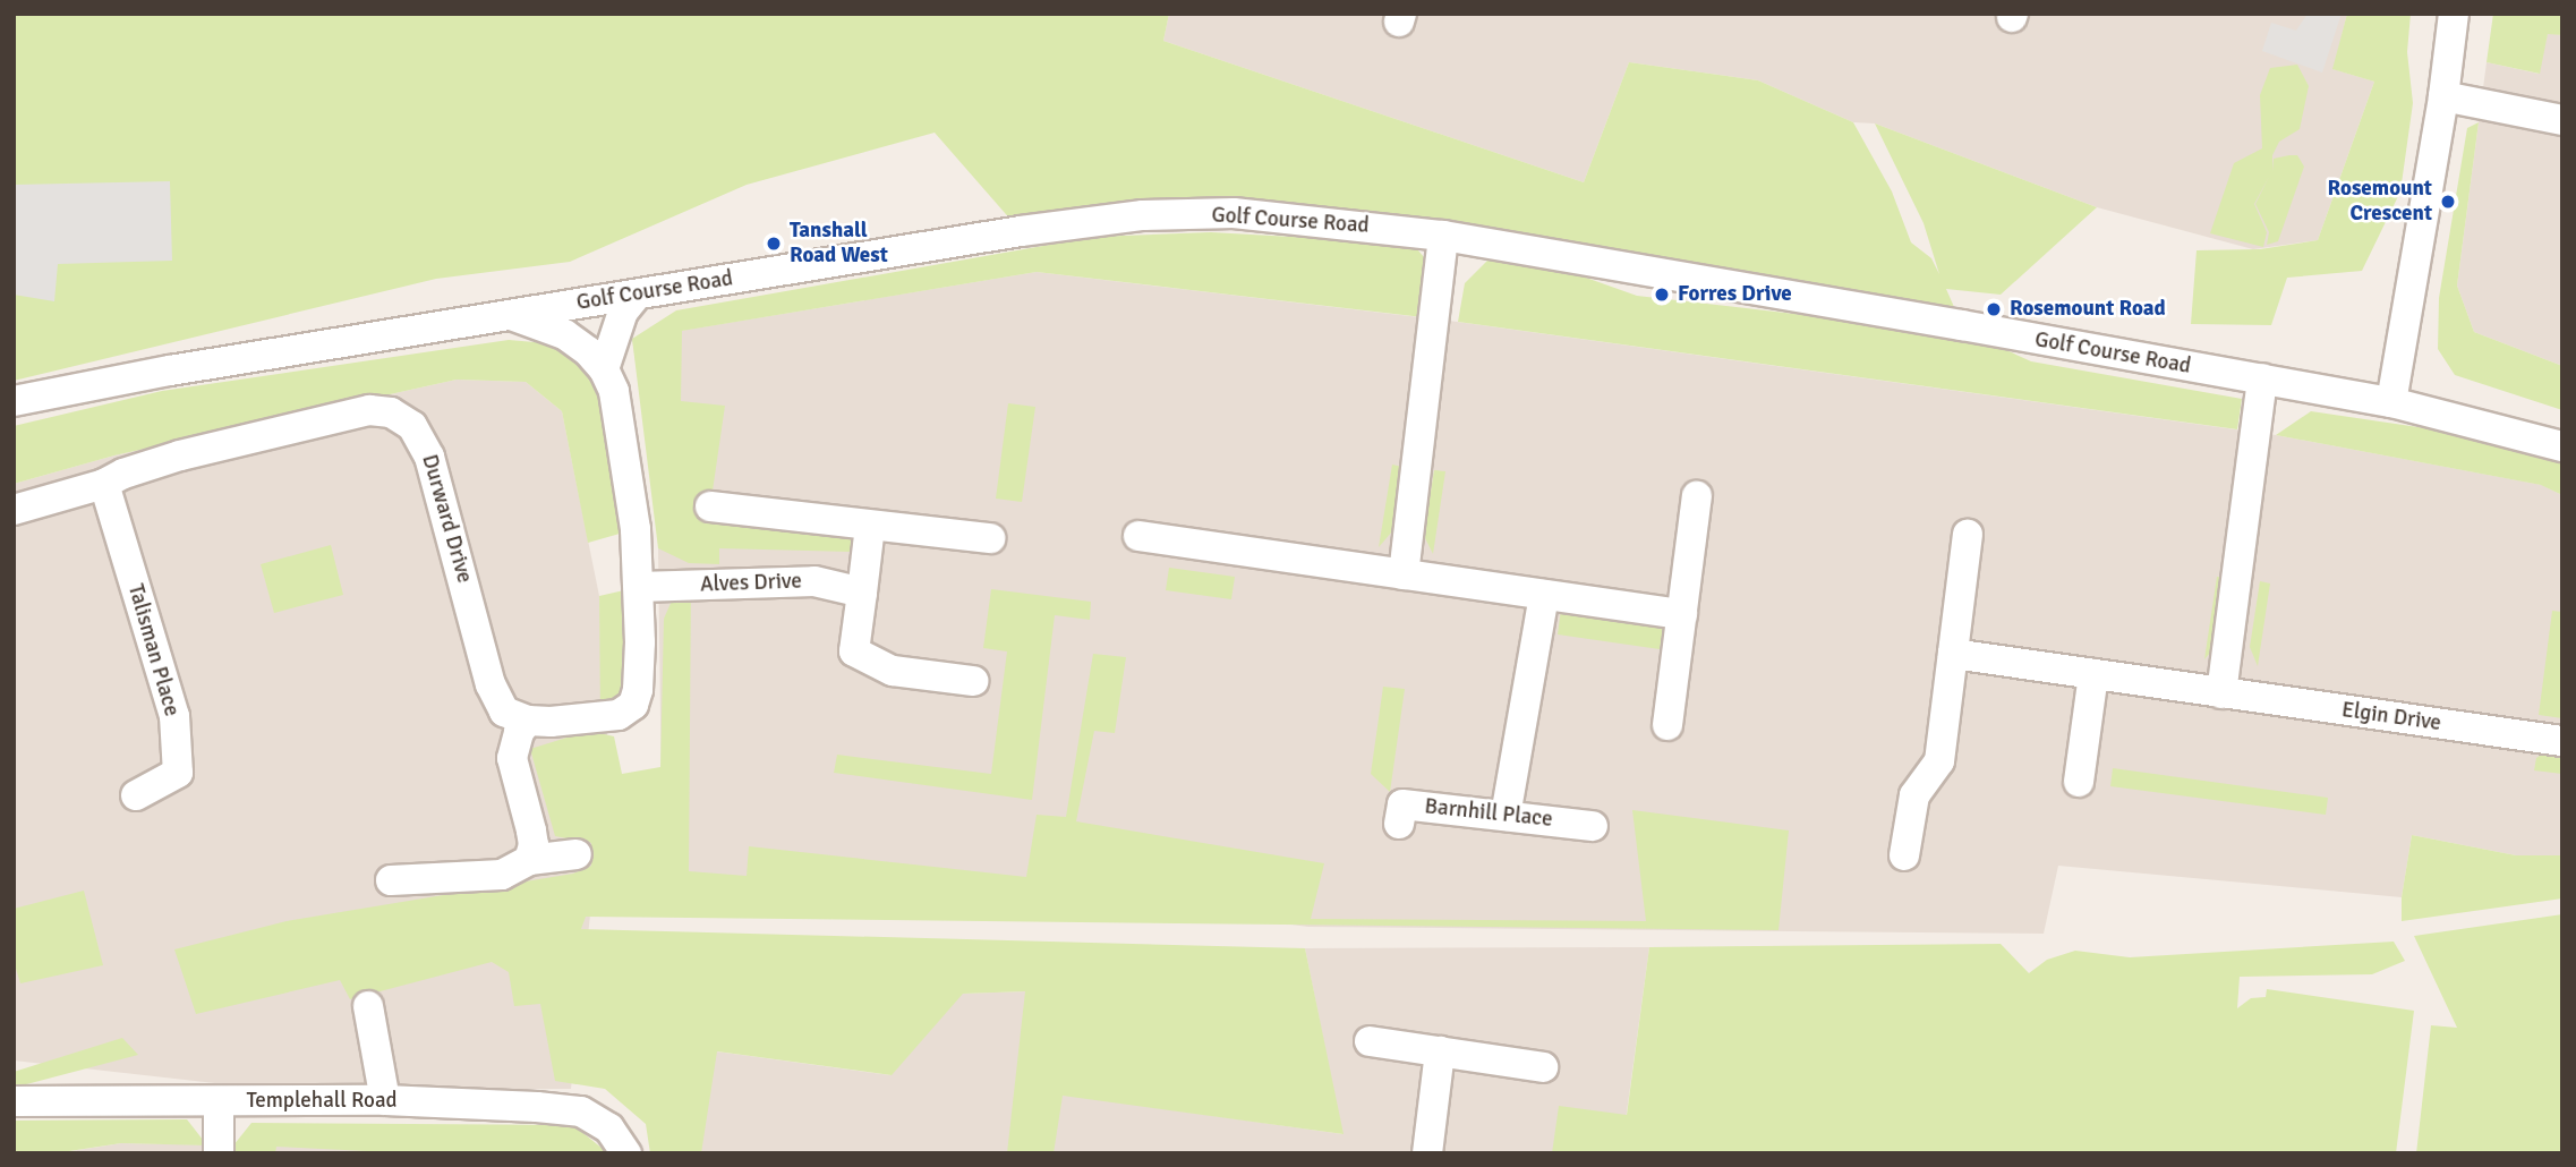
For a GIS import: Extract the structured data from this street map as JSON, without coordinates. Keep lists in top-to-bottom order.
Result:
{
  "streets": {
    "street": [
      "Golf Course Road",
      "Durward Drive",
      "Alves Drive",
      "Talisman Place",
      "Elgin Drive",
      "Barnhill Place",
      "Templehall Road"
    ]
  },
  "crossings": [
    ["Durward Drive", "Talisman Place"]
  ],
  "places": [
    "Rosemount Crescent",
    "Tanshall Road West",
    "Forres Drive",
    "Rosemount Road"
  ]
}
